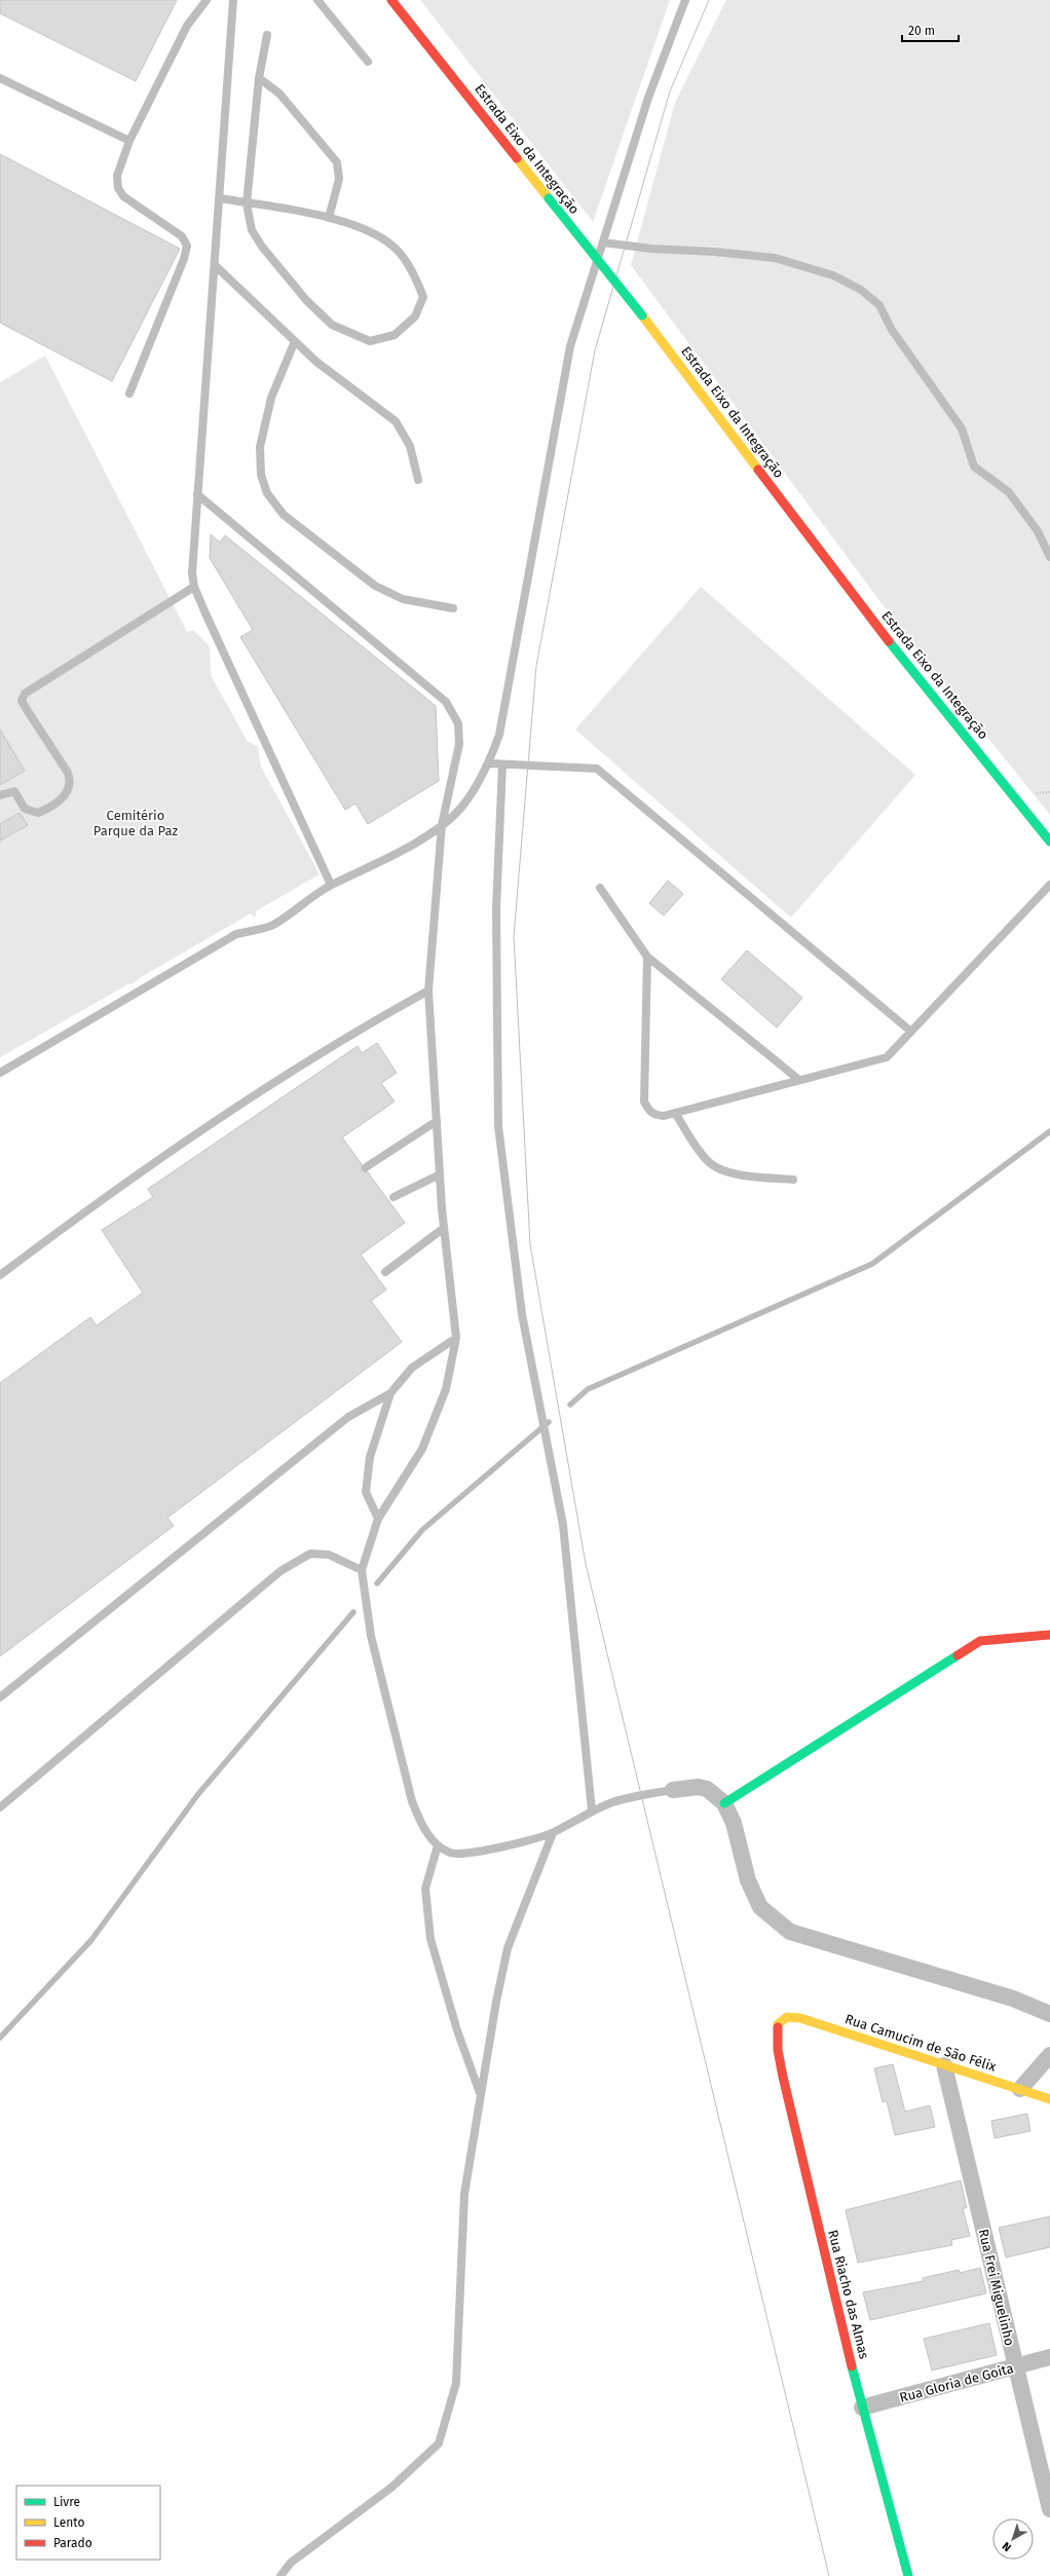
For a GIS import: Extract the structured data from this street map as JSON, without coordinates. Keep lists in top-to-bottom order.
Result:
{
  "streets": {
    "street": [
      "Estrada Eixo da Integração",
      "Rua Camucim de São Félix",
      "Rua Frei Miguelinho",
      "Rua Riacho das Almas",
      "Rua Gloria de Goita"
    ]
  },
  "crossings": [
    ["Rua Camucim de São Félix", "Rua Frei Miguelinho"],
    ["Rua Camucim de São Félix", "Rua Riacho das Almas"],
    ["Rua Frei Miguelinho", "Rua Gloria de Goita"],
    ["Rua Riacho das Almas", "Rua Gloria de Goita"]
  ],
  "parks": ["Cemitério Parque da Paz"],
  "legend": ["Livre", "Lento", "Parado"],
  "scale_bar": "20 m",
  "north": "bottom left"
}
